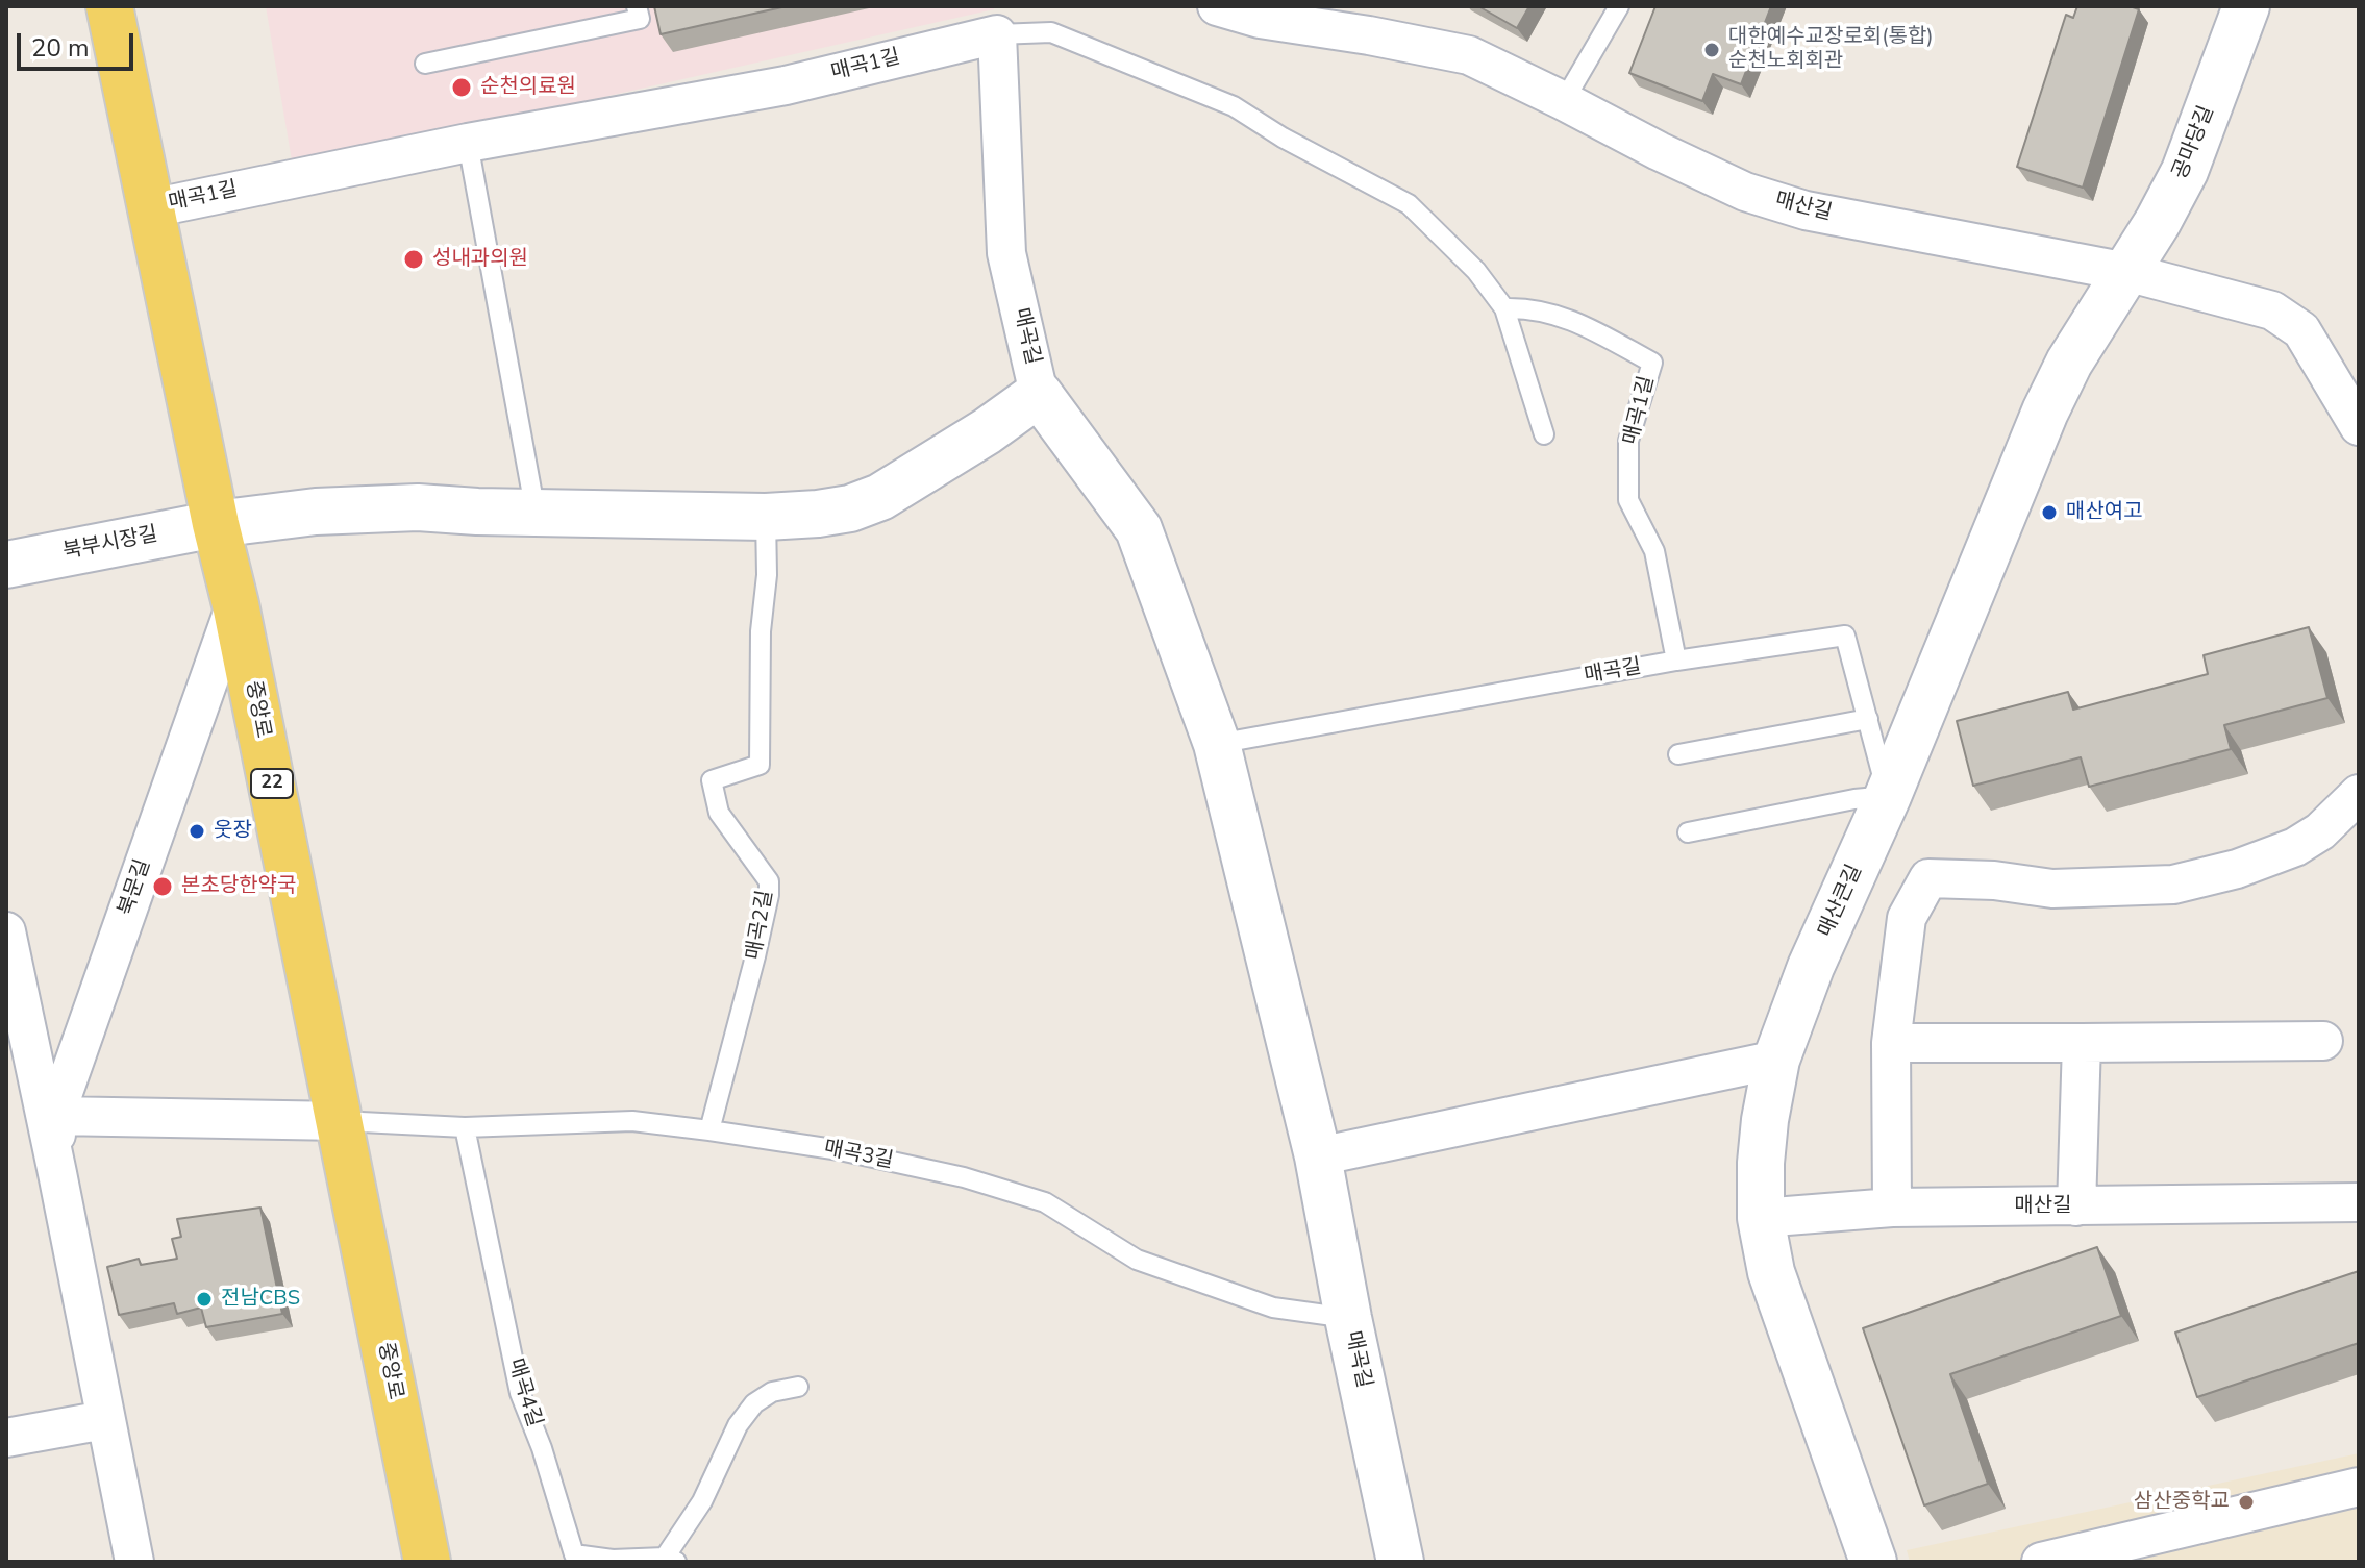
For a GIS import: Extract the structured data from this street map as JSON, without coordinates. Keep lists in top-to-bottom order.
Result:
{
  "streets": {
    "main road": ["중앙로", "22"],
    "street": [
      "매곡1길",
      "공마당길",
      "매산길",
      "매곡길",
      "북부시장길",
      "북문길",
      "매산큰길"
    ],
    "lane": ["매곡2길", "매곡3길", "매곡4길"]
  },
  "crossings": [
    ["매곡1길", "매곡길"],
    ["매곡1길", "중앙로"],
    ["공마당길", "매산길"],
    ["공마당길", "매산큰길"],
    ["매산길", "매산큰길"],
    ["매곡길", "매산큰길"],
    ["매곡길", "매곡3길"],
    ["북부시장길", "중앙로"],
    ["중앙로", "북문길"],
    ["중앙로", "매곡3길"],
    ["매곡2길", "매곡3길"],
    ["매곡3길", "매곡4길"]
  ],
  "places": [
    "대한예수교장로회(통합) 순천노회회관",
    "순천의료원",
    "성내과의원",
    "매산여고",
    "웃장",
    "본초당한약국",
    "전남CBS",
    "삼산중학교"
  ],
  "scale_bar": "20 m"
}
